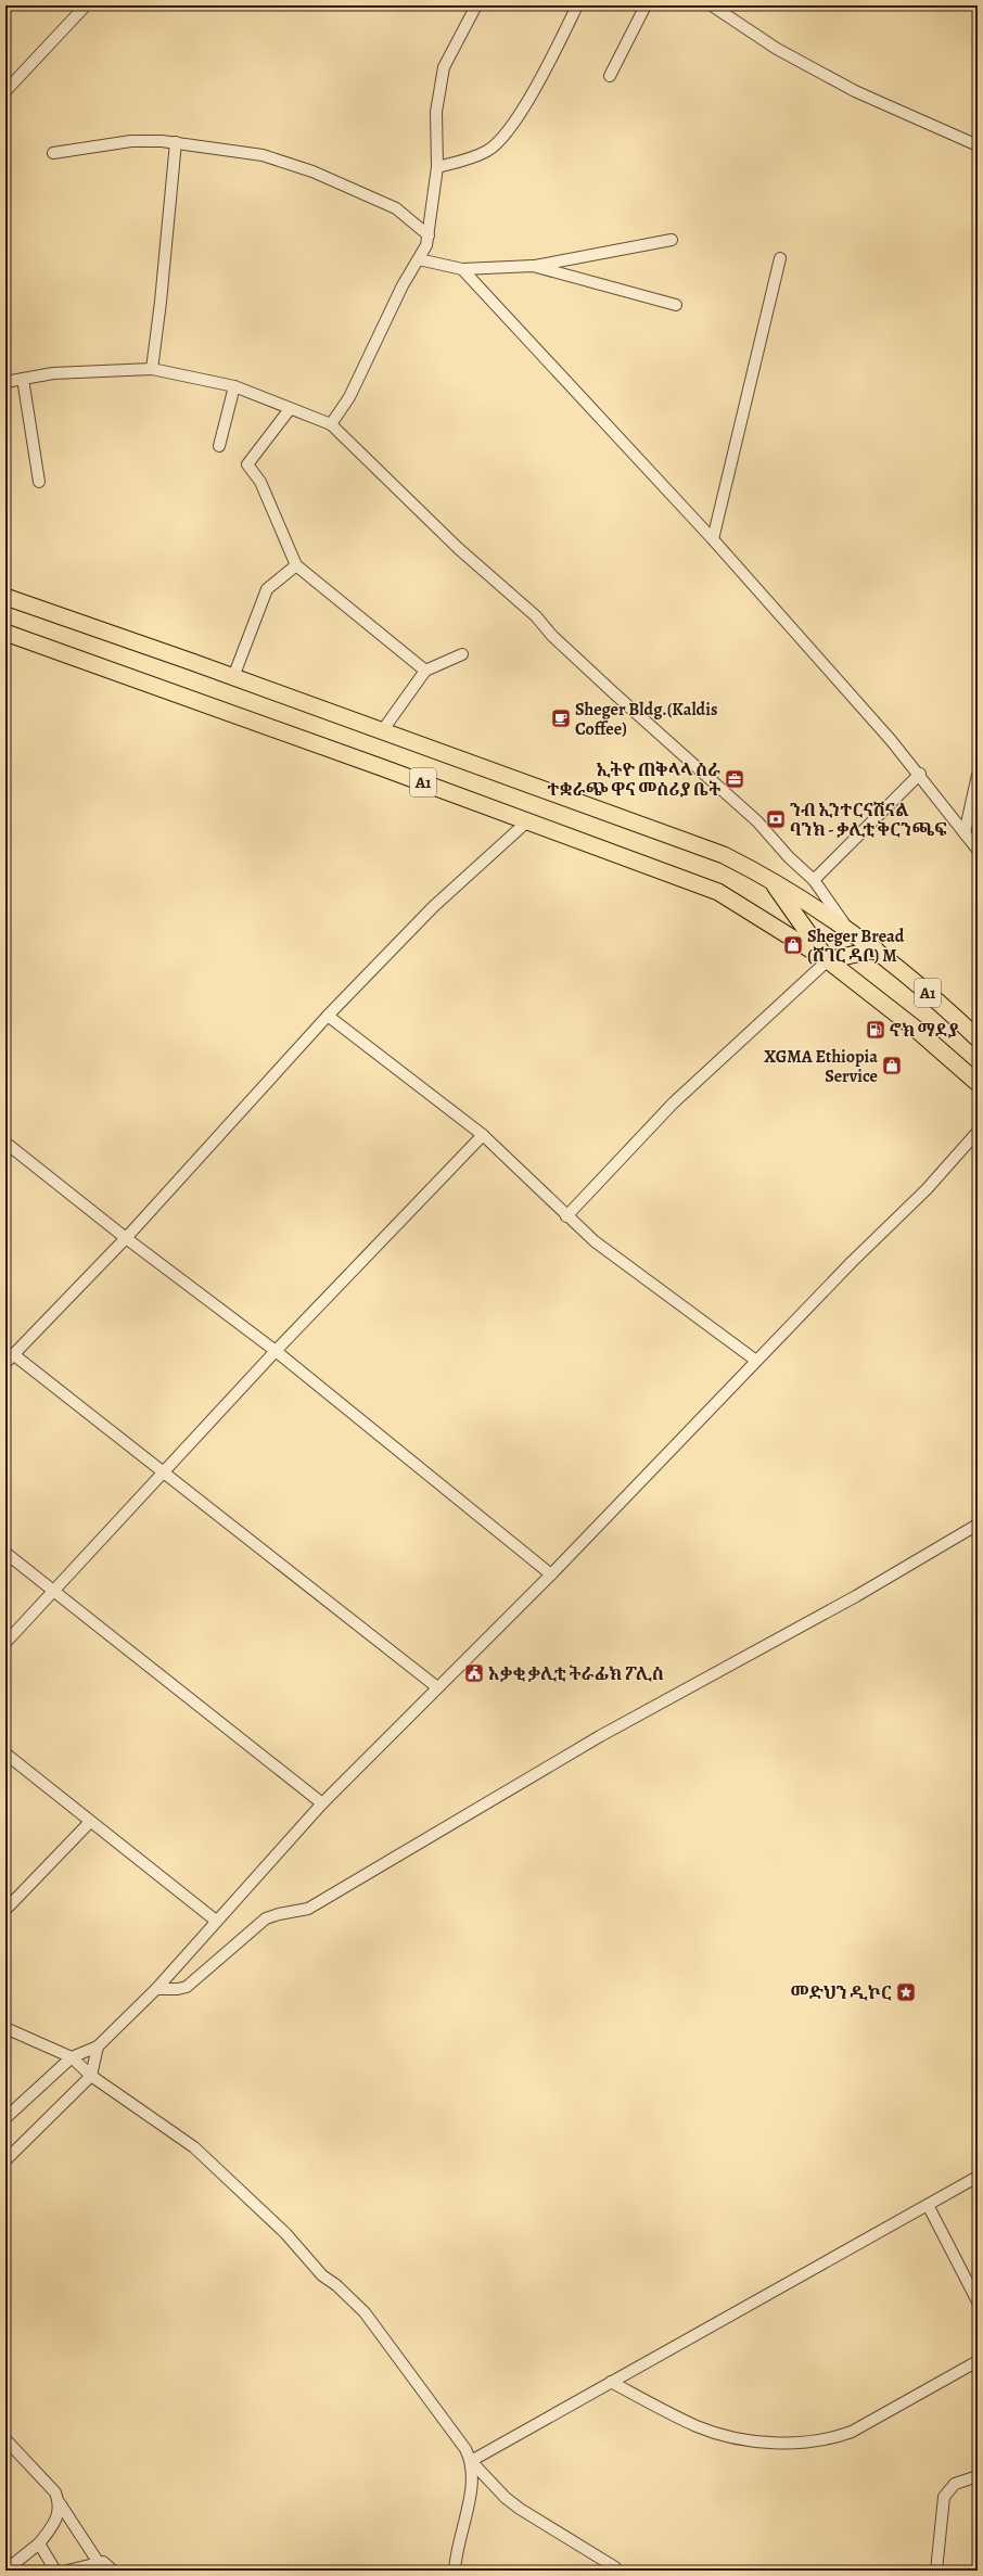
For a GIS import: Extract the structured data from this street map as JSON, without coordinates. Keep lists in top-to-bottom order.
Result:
{
  "streets": {
    "main road": ["A1"]
  },
  "places": {
    "cafe": ["Sheger Bldg.(Kaldis Coffee)"],
    "office": ["ኢትዮ ጠቅላላ ስራ ተቋራጭ ዋና መስሪያ ቤት"],
    "bank": ["ንብ ኢንተርናሽናል ባንክ - ቃሊቲ ቅርንጫፍ"],
    "shop": ["Sheger Bread (ሸገር ዳቦ) M", "XGMA Ethiopia Service"],
    "fuel station": ["ኖክ ማደያ"],
    "public building": ["አቃቂ ቃሊቲ ትራፊክ ፖሊስ"],
    "place": ["መድህን ዲኮር"]
  }
}
